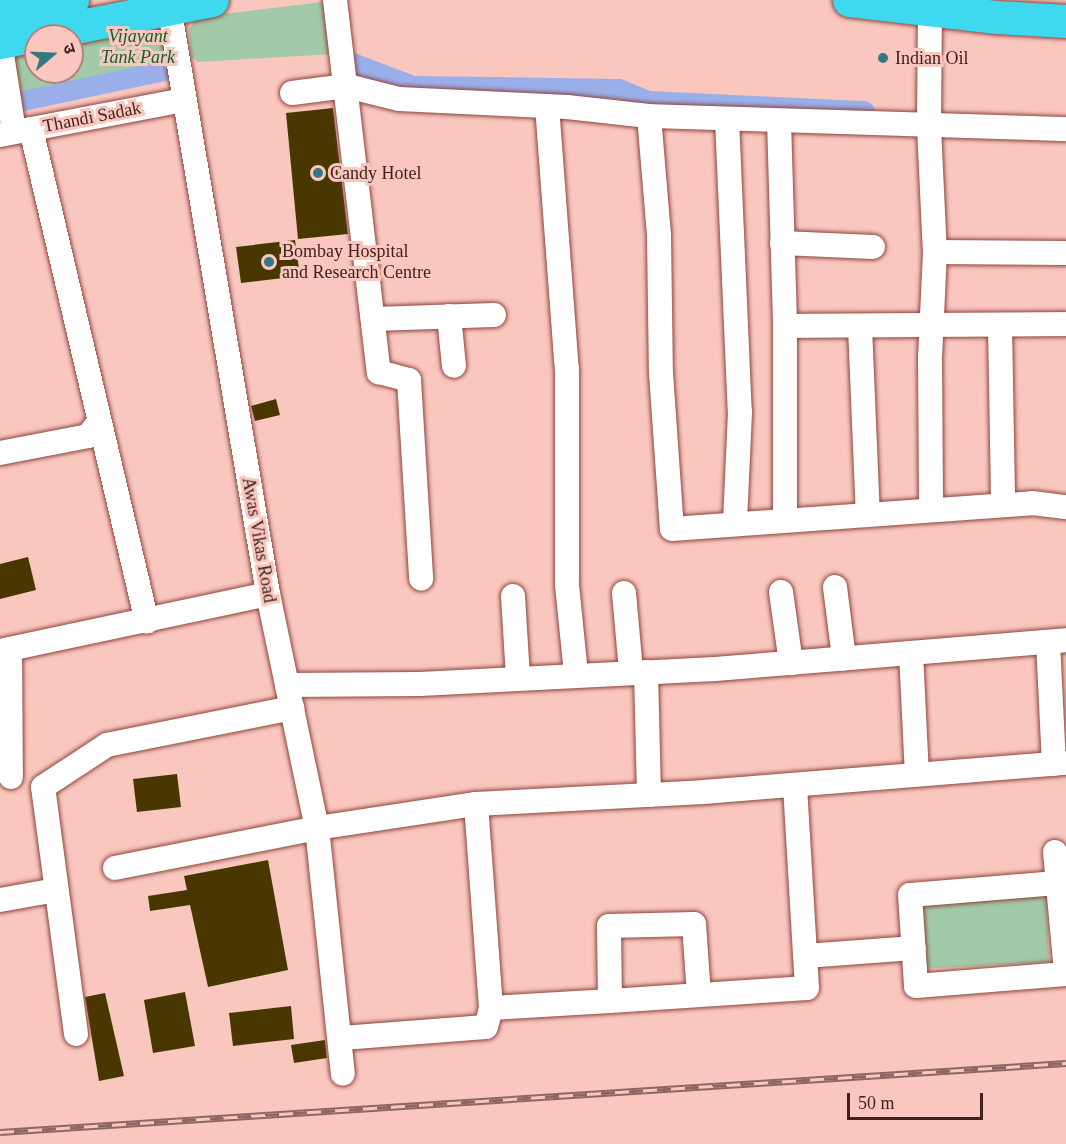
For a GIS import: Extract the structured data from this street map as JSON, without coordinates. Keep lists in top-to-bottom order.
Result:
{
  "streets": {
    "street": ["Thandi Sadak", "Awas Vikas Road"]
  },
  "crossings": [
    ["Thandi Sadak", "Awas Vikas Road"]
  ],
  "parks": ["Vijayant Tank Park"],
  "places": ["Indian Oil", "Candy Hotel", "Bombay Hospital and Research Centre"],
  "scale_bar": "50 m",
  "north": "right"
}
